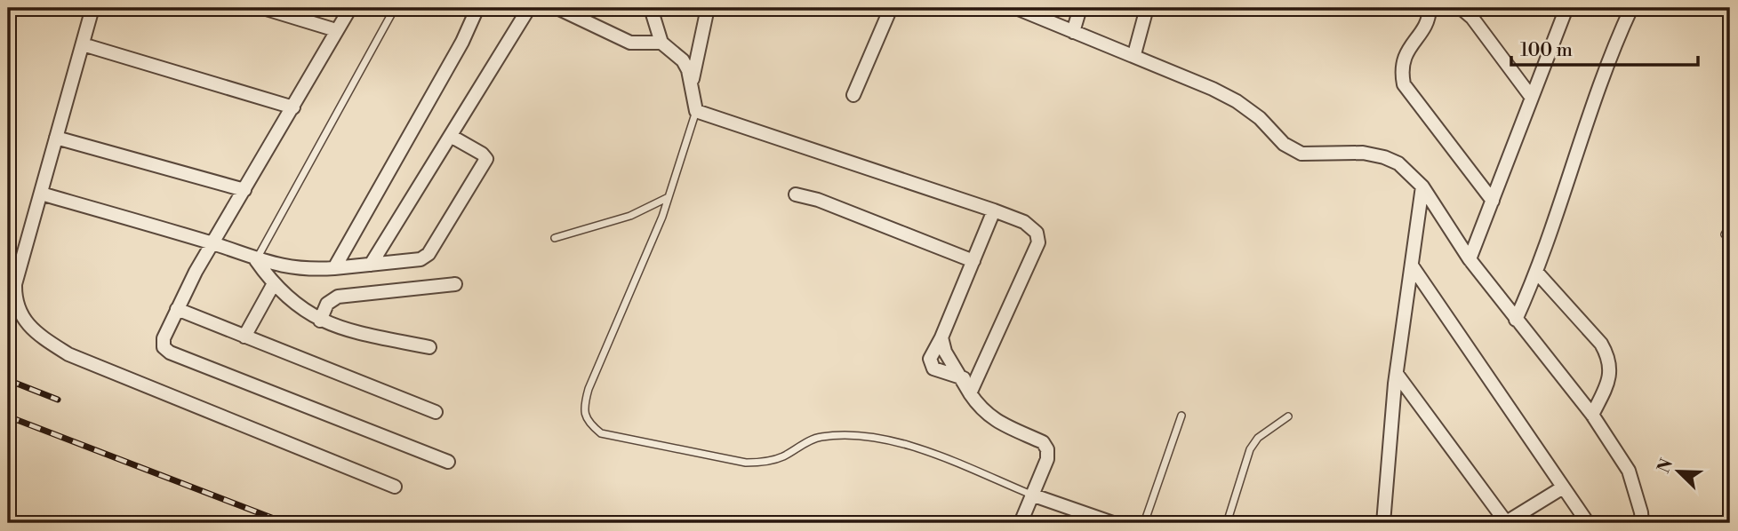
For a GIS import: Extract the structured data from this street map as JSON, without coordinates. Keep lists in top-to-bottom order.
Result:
{
  "scale_bar": "100 m",
  "north": "top left"
}
